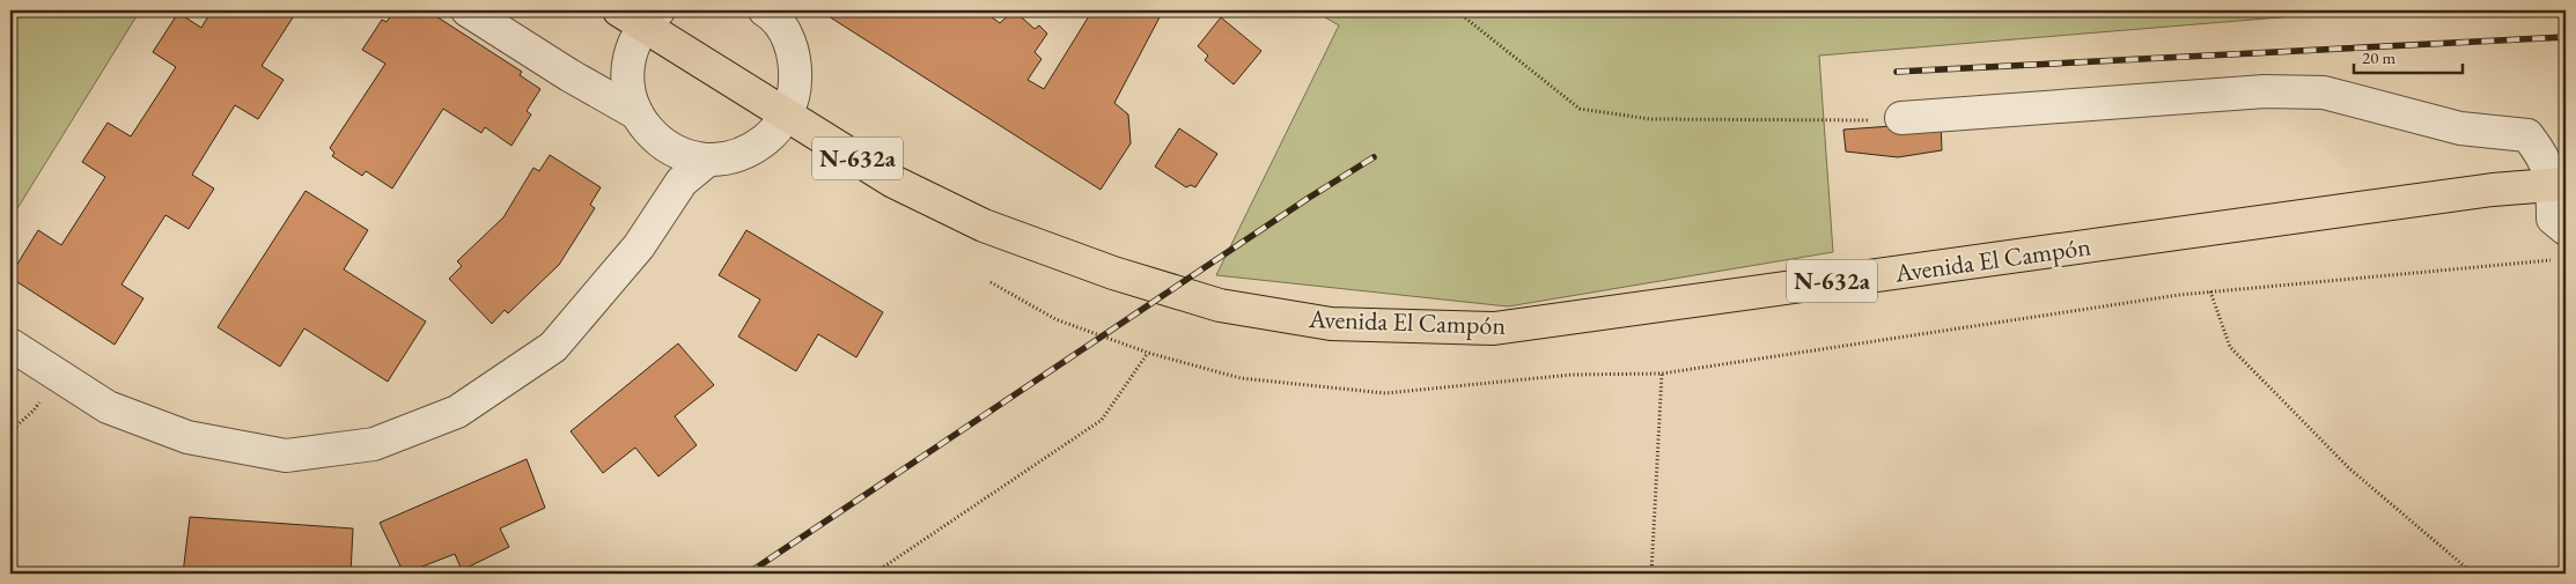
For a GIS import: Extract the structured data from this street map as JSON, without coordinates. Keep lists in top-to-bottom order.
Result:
{
  "streets": {
    "main road": ["N-632a", "Avenida El Campón"]
  },
  "crossings": [
    ["N-632a", "Avenida El Campón"]
  ],
  "scale_bar": "20 m"
}
